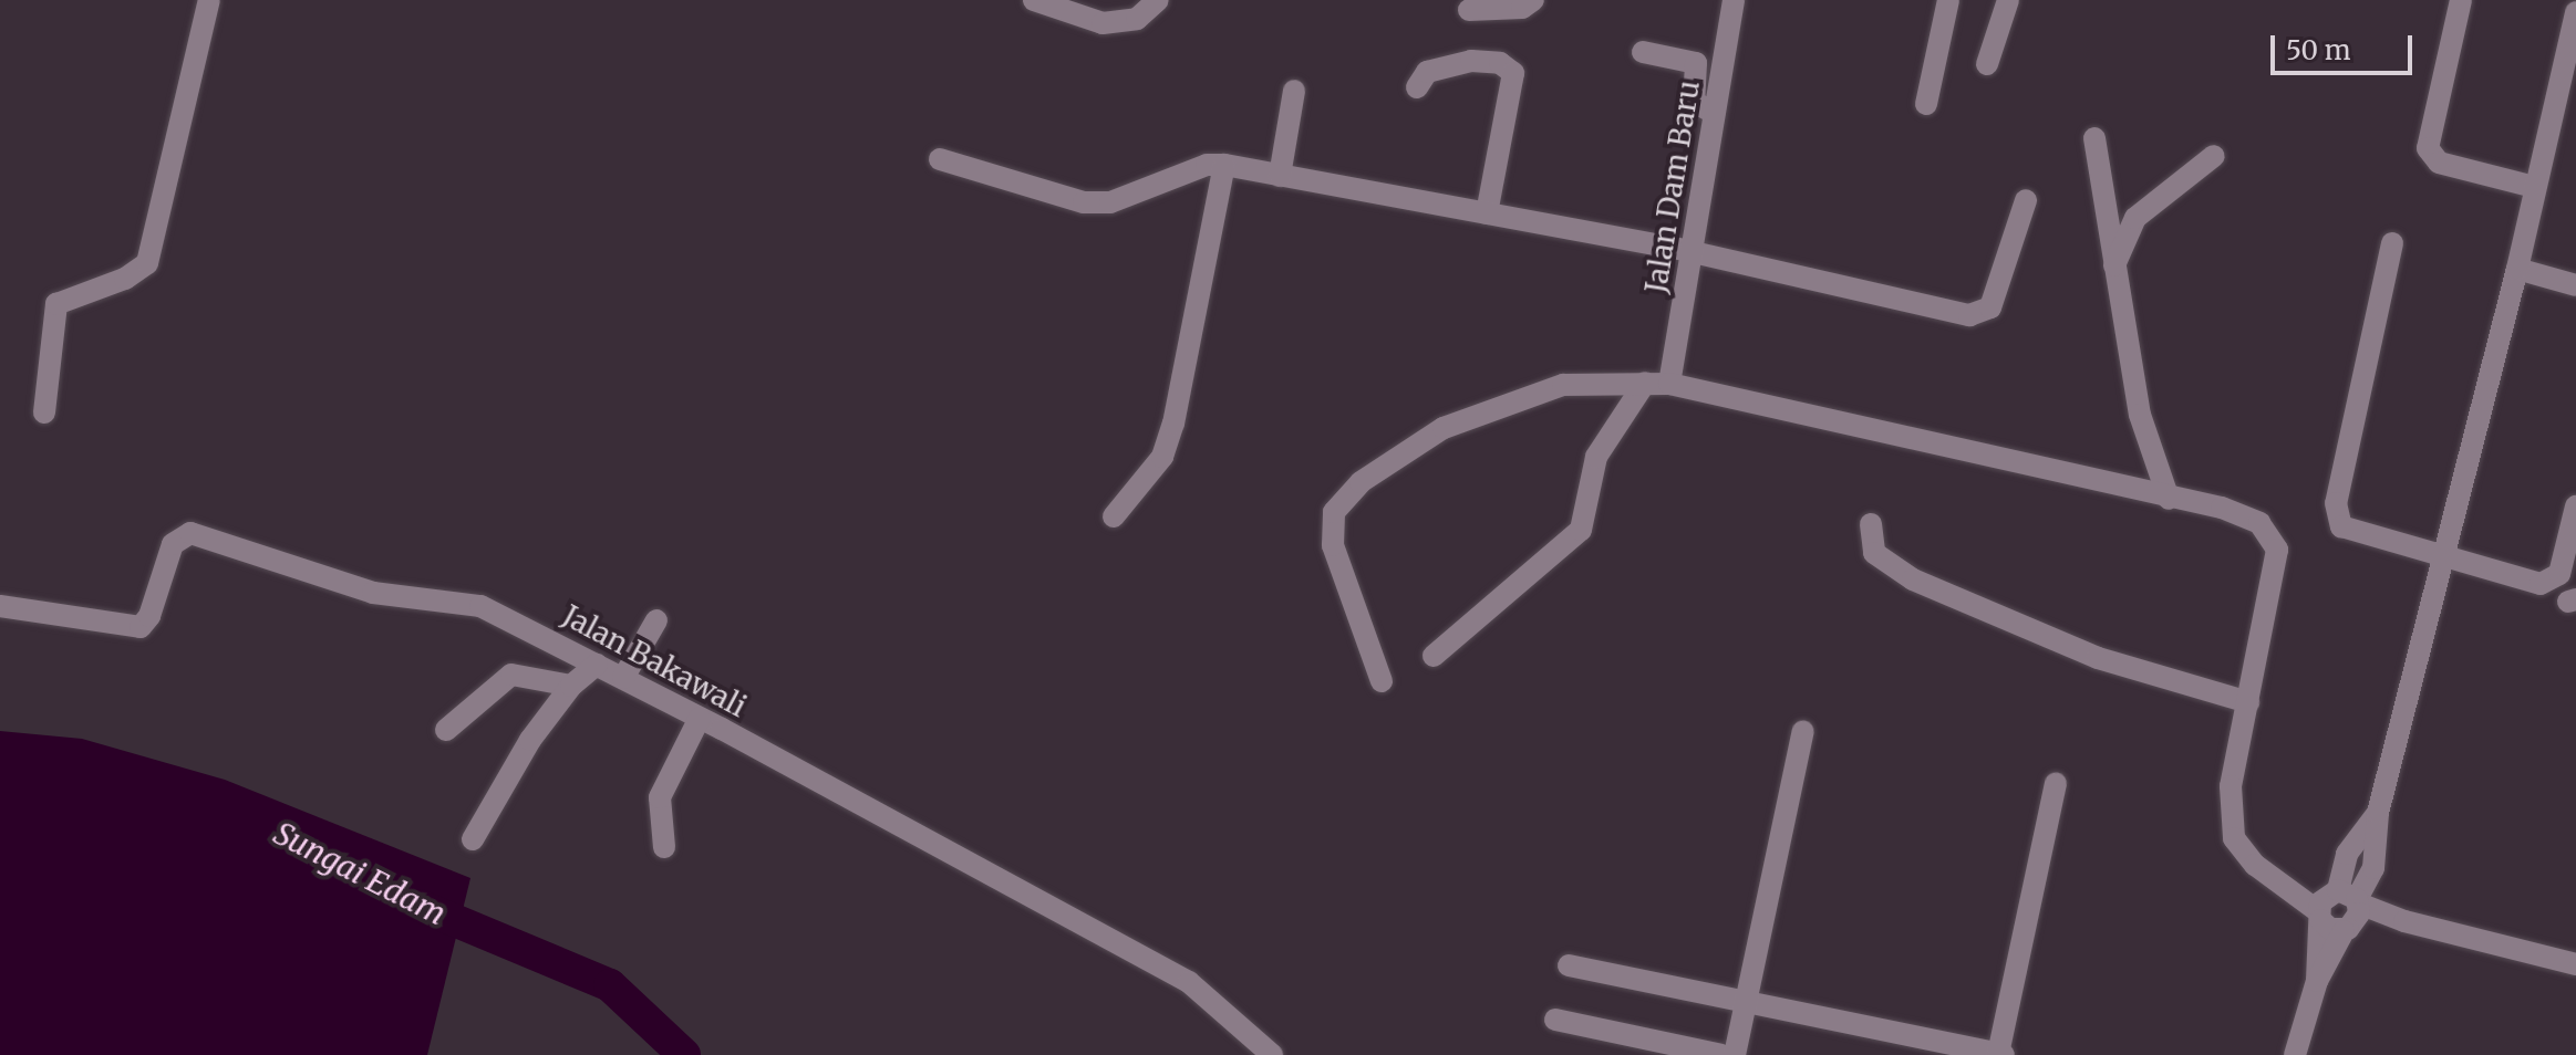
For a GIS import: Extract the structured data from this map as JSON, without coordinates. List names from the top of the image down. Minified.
{"streets":{"street":["Jalan Dam Baru","Jalan Bakawali"]},"water":["Sungai Edam"],"scale_bar":"50 m"}
